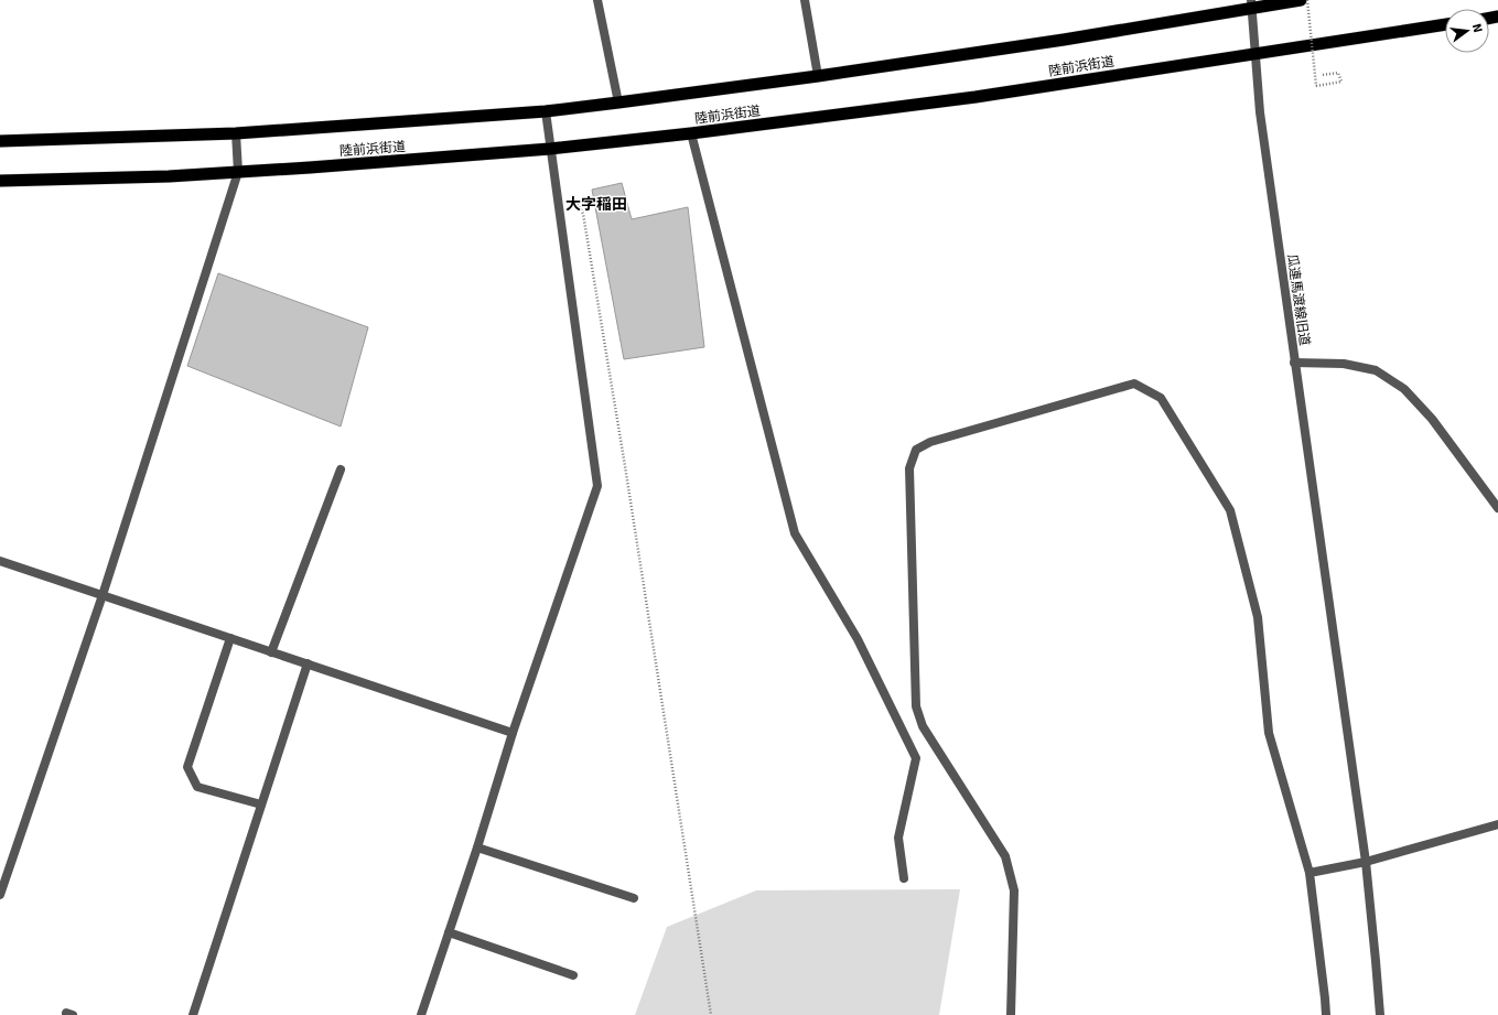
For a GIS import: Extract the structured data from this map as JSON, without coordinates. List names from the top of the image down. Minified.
{"streets":{"highway":["陸前浜街道"],"street":["瓜連馬渡線旧道"]},"crossings":[["陸前浜街道","瓜連馬渡線旧道"]],"districts":["大字稲田"],"north":"right"}
